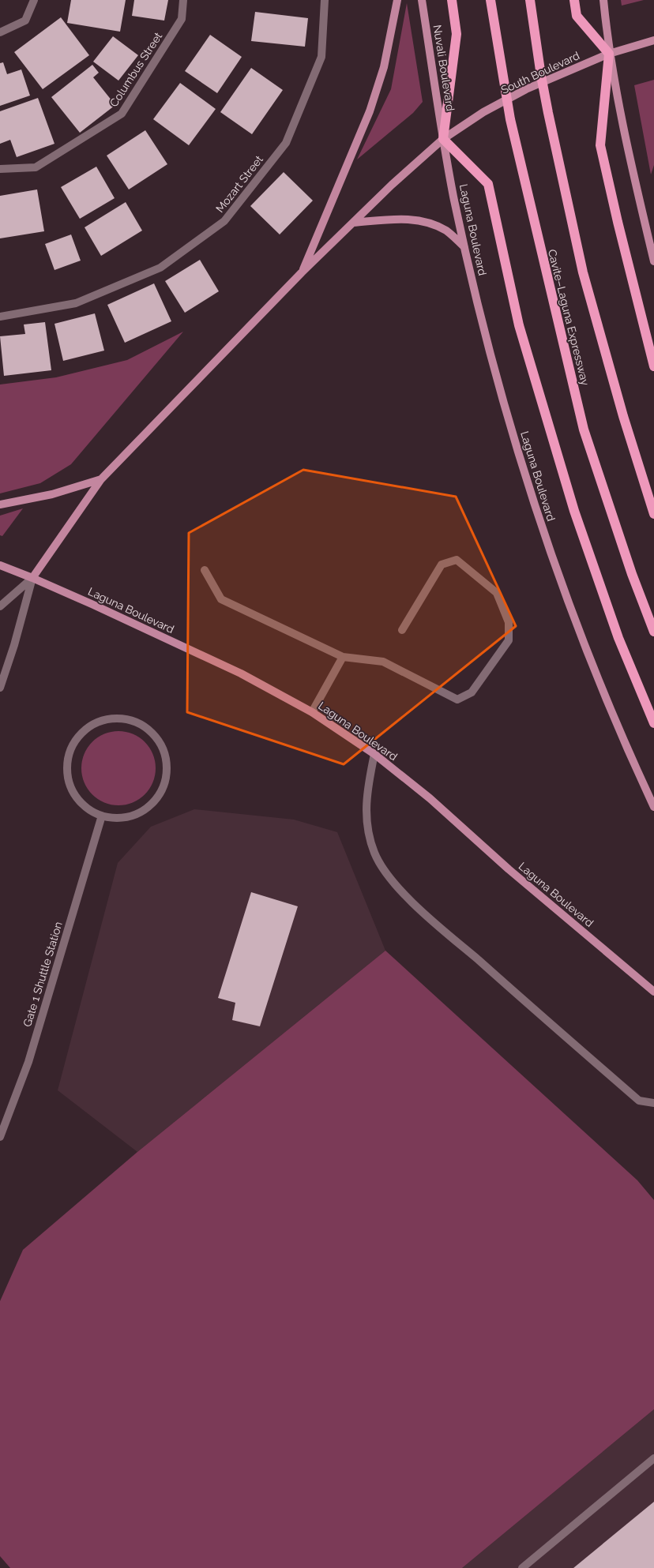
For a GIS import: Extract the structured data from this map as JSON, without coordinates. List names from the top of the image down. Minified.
{"streets":{"highway":["Cavite–Laguna Expressway"],"main road":["Nuvali Boulevard","South Boulevard","Laguna Boulevard"],"street":["Columbus Street","Mozart Street","Gate 1 Shuttle Station"]},"crossings":[["Nuvali Boulevard","South Boulevard"],["Nuvali Boulevard","Laguna Boulevard"],["South Boulevard","Laguna Boulevard"]]}
